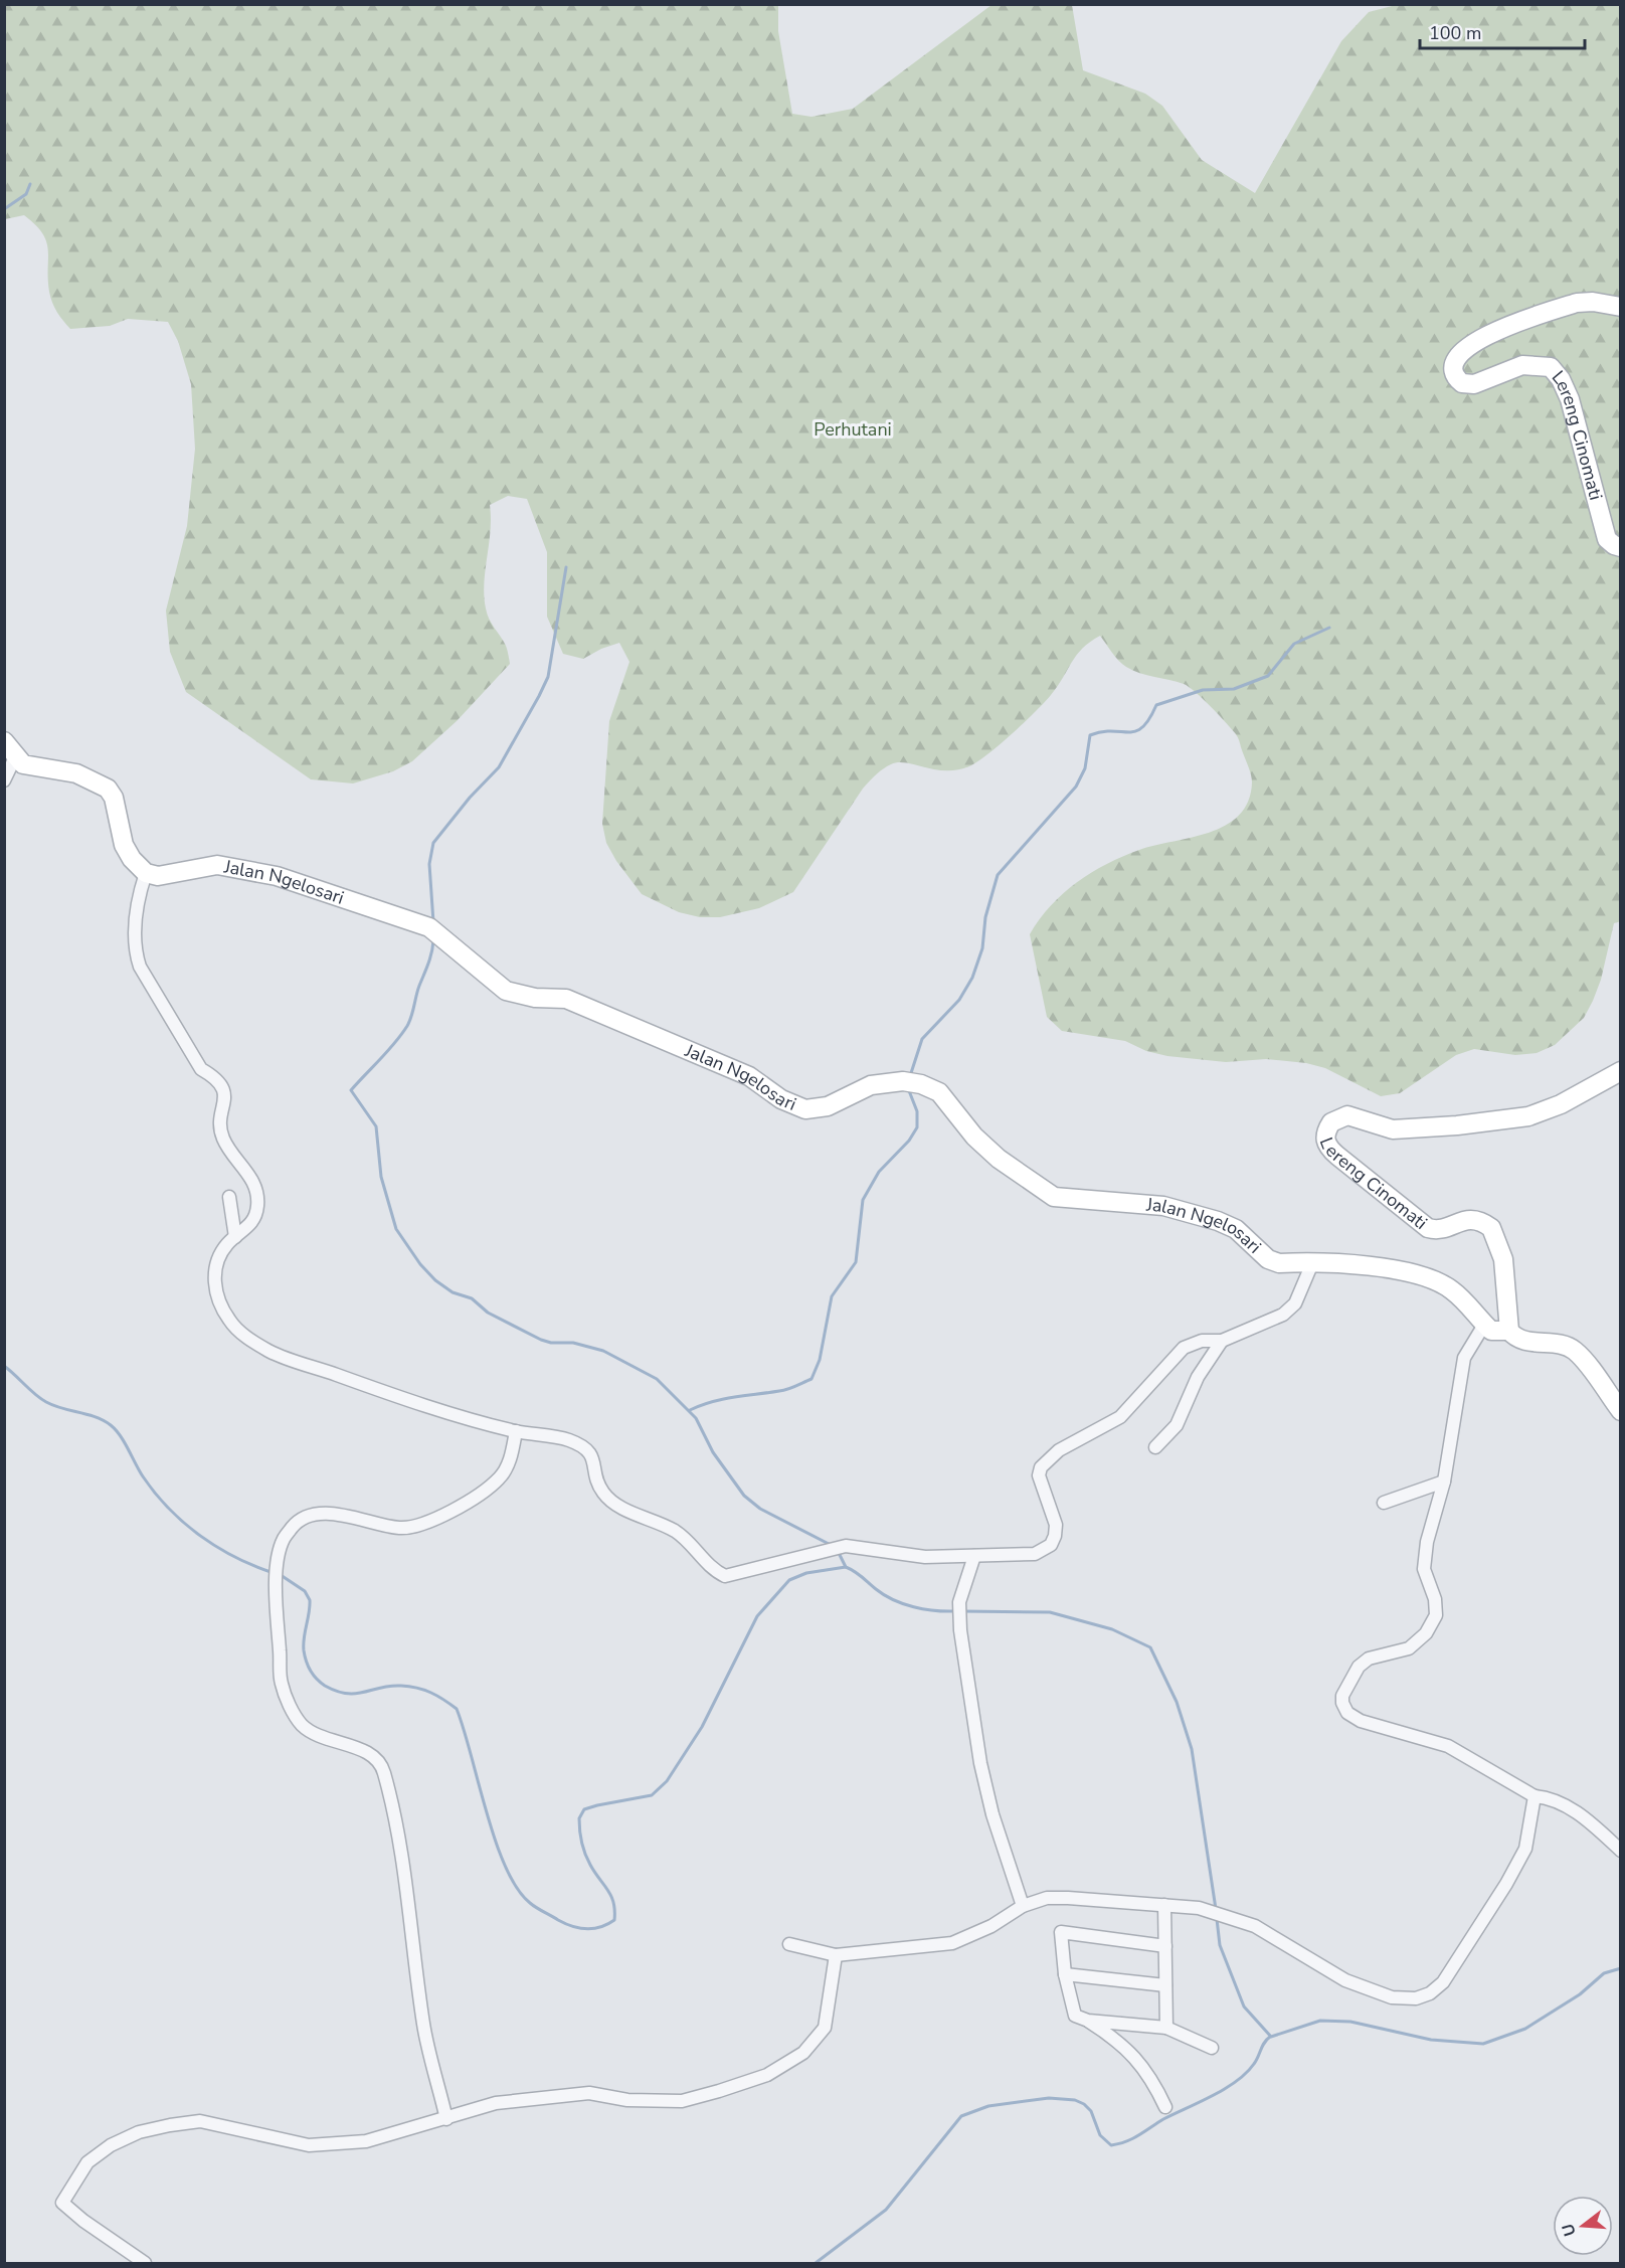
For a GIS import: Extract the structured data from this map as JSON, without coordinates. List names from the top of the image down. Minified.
{"streets":{"street":["Lereng Cinomati","Jalan Ngelosari"]},"parks":["Perhutani"],"scale_bar":"100 m","north":"left"}
